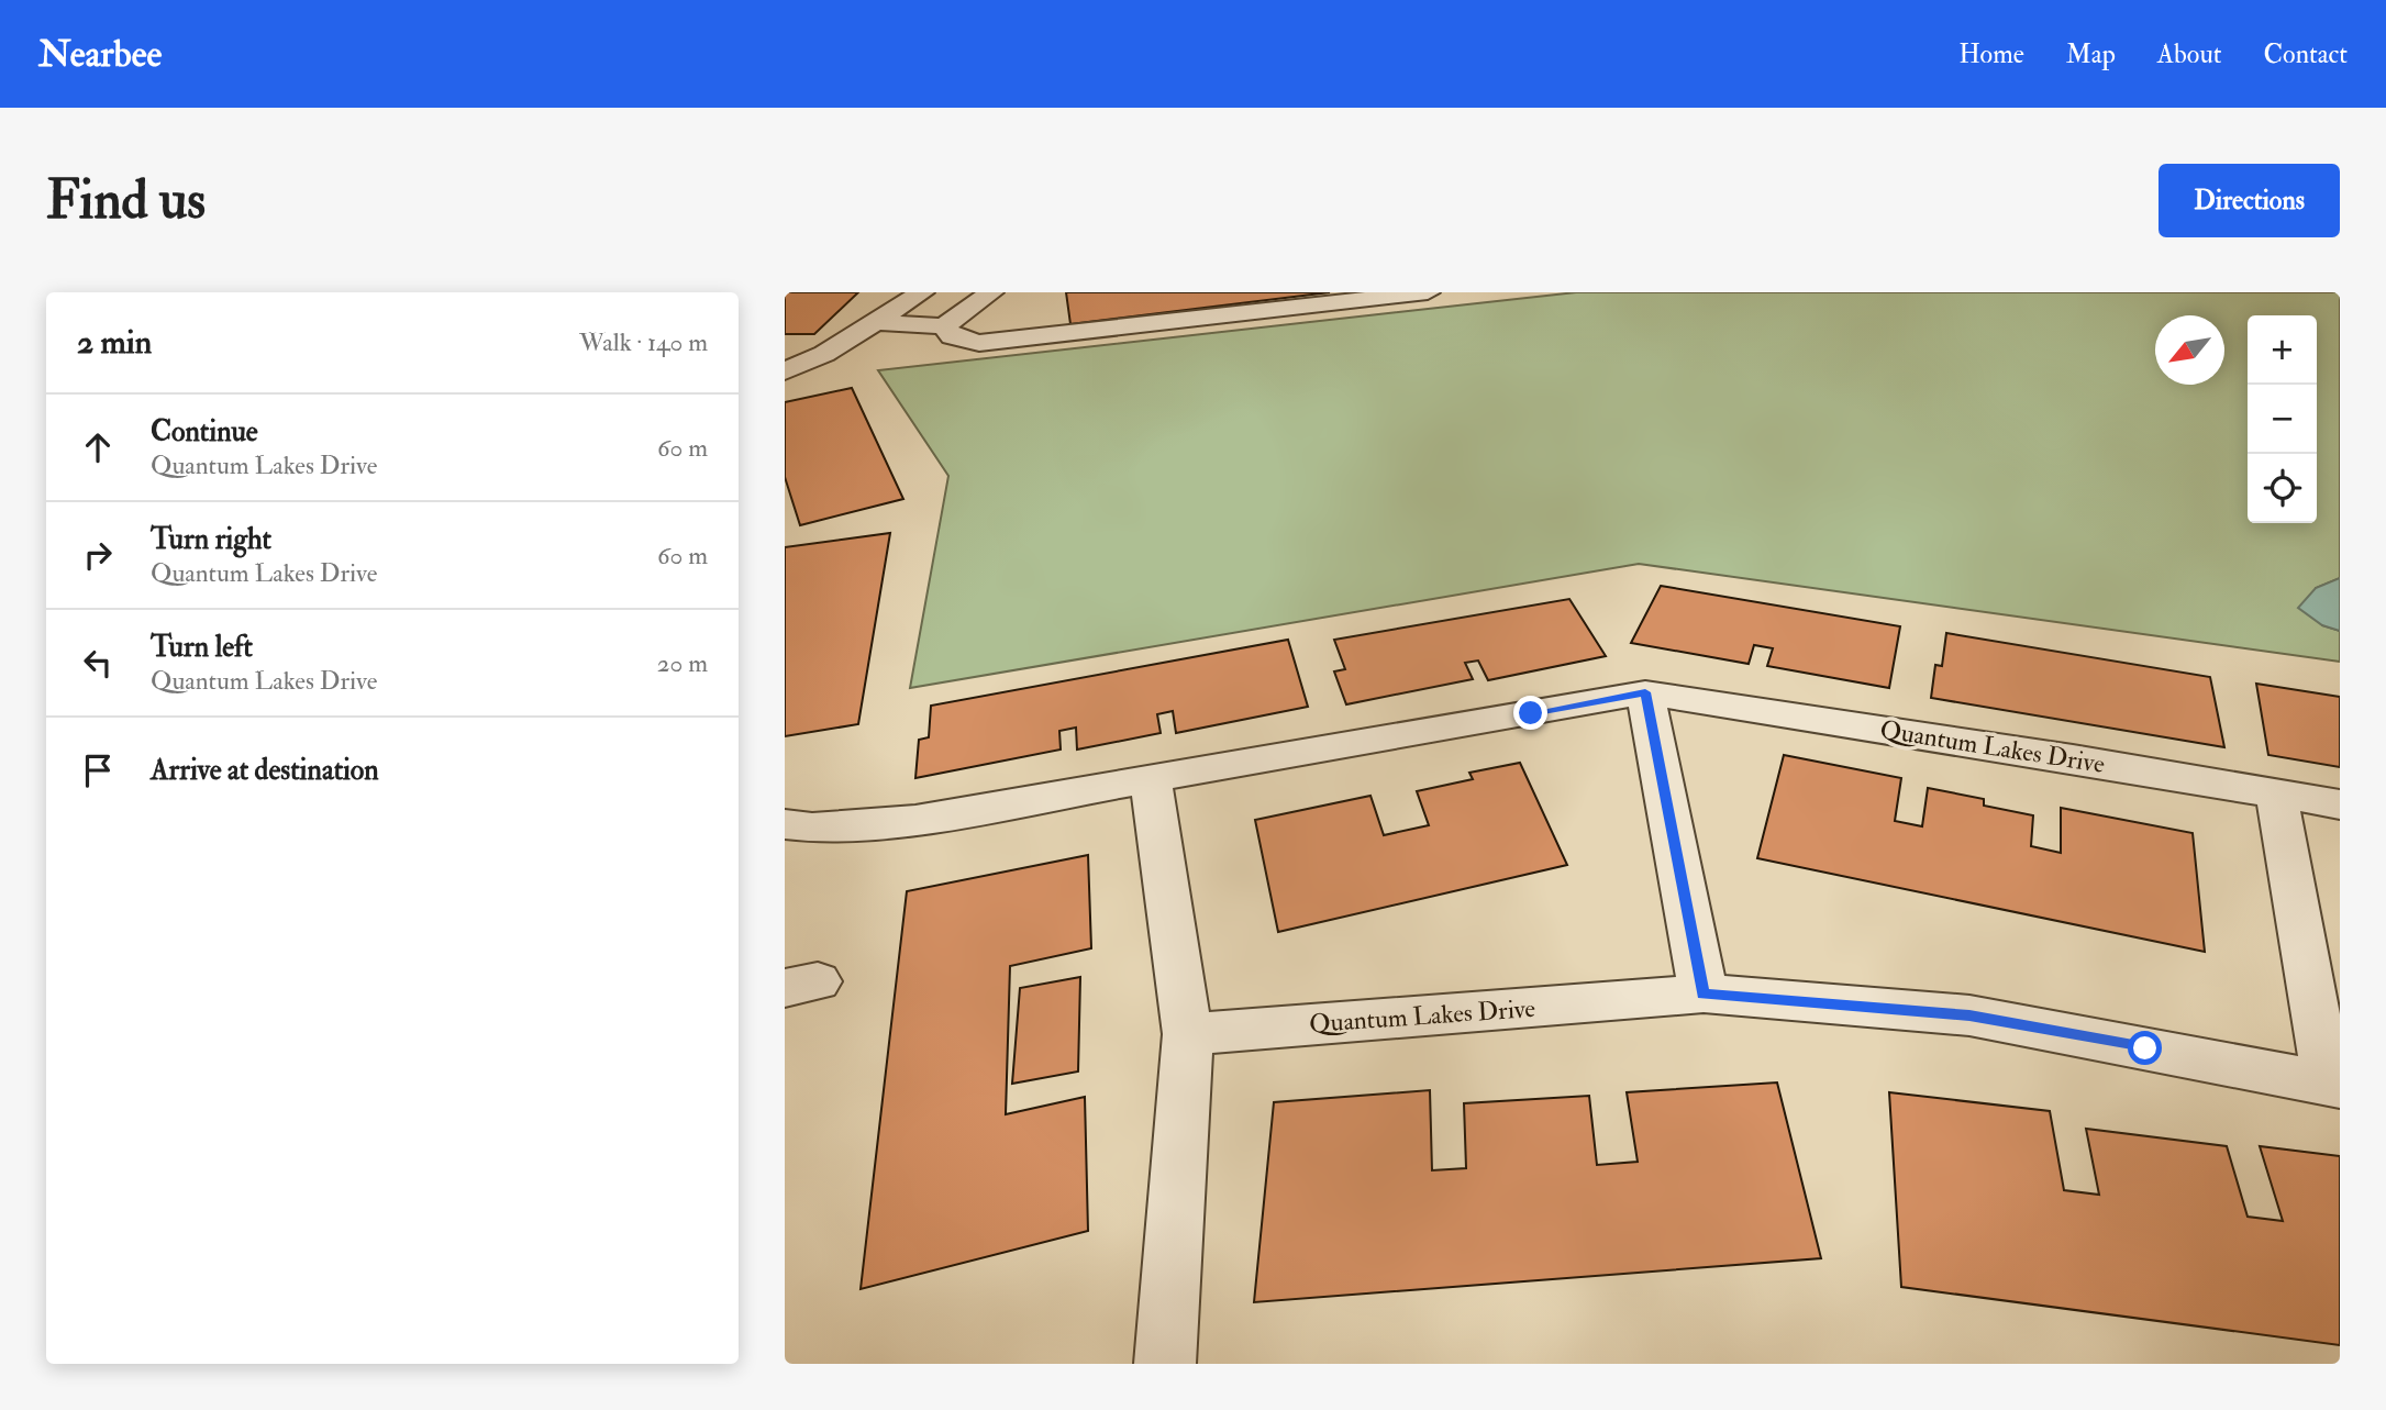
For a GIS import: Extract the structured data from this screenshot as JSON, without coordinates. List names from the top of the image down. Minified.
{"streets":{"street":["Quantum Lakes Drive"]},"north":"bottom left","page":{"header":"Nearbee","nav":["Home","Map","About","Contact"],"buttons":"Directions","title":"Find us","heading":["2 min","Walk · 140 m"],"map_buttons":["+","−"],"list":[["Continue","Quantum Lakes Drive","60 m"],["Turn right","Quantum Lakes Drive","60 m"],["Turn left","Quantum Lakes Drive","20 m"],"Arrive at destination"]}}
